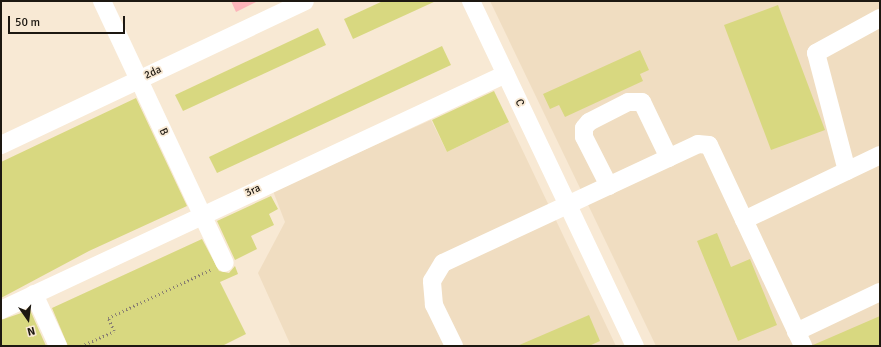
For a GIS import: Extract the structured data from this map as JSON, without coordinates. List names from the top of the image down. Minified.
{"streets":{"street":["2da","C","B","3ra"]},"crossings":[["2da","B"],["C","3ra"],["B","3ra"]],"scale_bar":"50 m","north":"bottom"}
